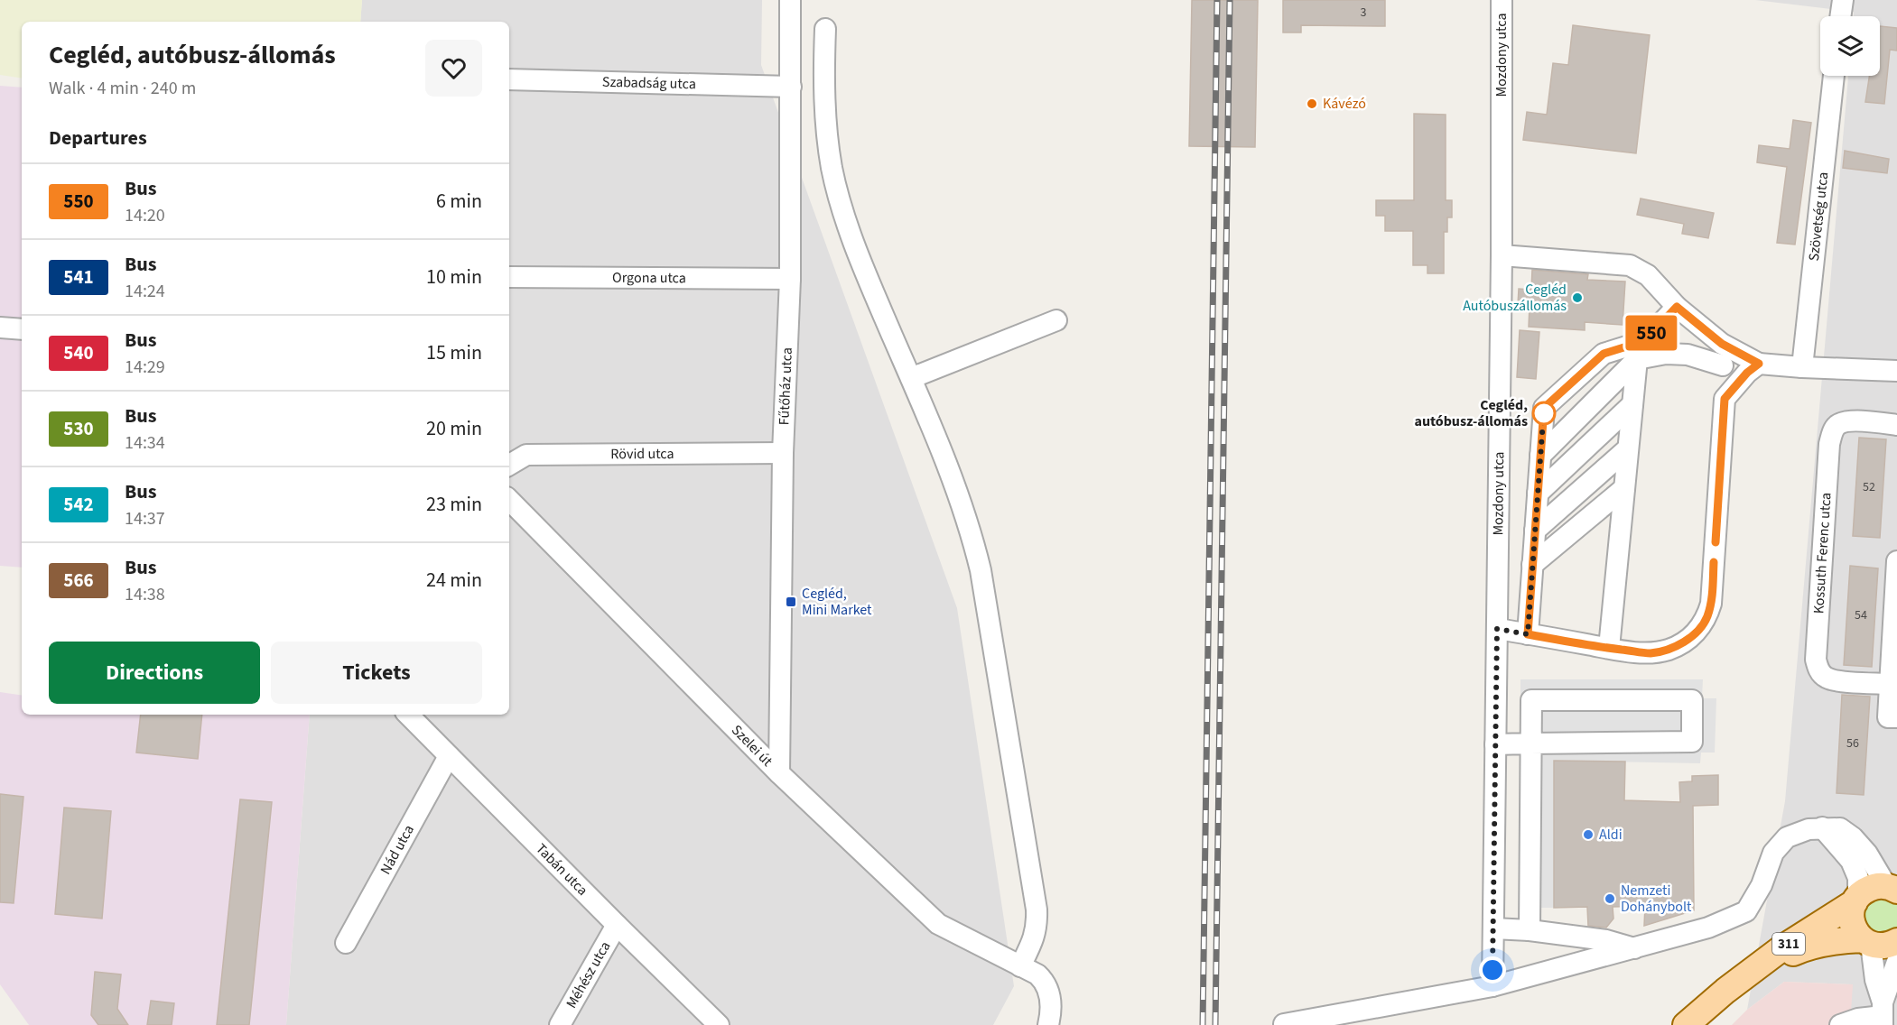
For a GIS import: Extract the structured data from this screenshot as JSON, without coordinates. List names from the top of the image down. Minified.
{"streets":{"main road":["311"],"street":["Mozdony utca","Szabadság utca","Szövetség utca","Orgona utca","Fűtőház utca","Rövid utca","Kossuth Ferenc utca","Szelei út","Nád utca","Tabán utca","Méhész utca"]},"crossings":[["Szabadság utca","Fűtőház utca"],["Orgona utca","Fűtőház utca"],["Fűtőház utca","Rövid utca"],["Fűtőház utca","Szelei út"],["Nád utca","Tabán utca"],["Tabán utca","Méhész utca"]],"places":{"other":["Kávézó","Cegléd Autóbuszállomás","Cegléd, autóbusz-állomás","Aldi","Nemzeti Dohánybolt"],"transit":["Cegléd, Mini Market"]},"lines":["bus line 550"],"house_numbers":["3","52","54","56"],"page":{"on_map":"550","heading":[["Cegléd, autóbusz-állomás","Walk · 4 min · 240 m"],"Departures"],"list":[{"mark":"550","name":"Bus","note":"14:20","value":"6 min"},{"mark":"541","name":"Bus","note":"14:24","value":"10 min"},{"mark":"540","name":"Bus","note":"14:29","value":"15 min"},{"mark":"530","name":"Bus","note":"14:34","value":"20 min"},{"mark":"542","name":"Bus","note":"14:37","value":"23 min"},{"mark":"566","name":"Bus","note":"14:38","value":"24 min"}],"buttons":["Directions","Tickets"]}}
